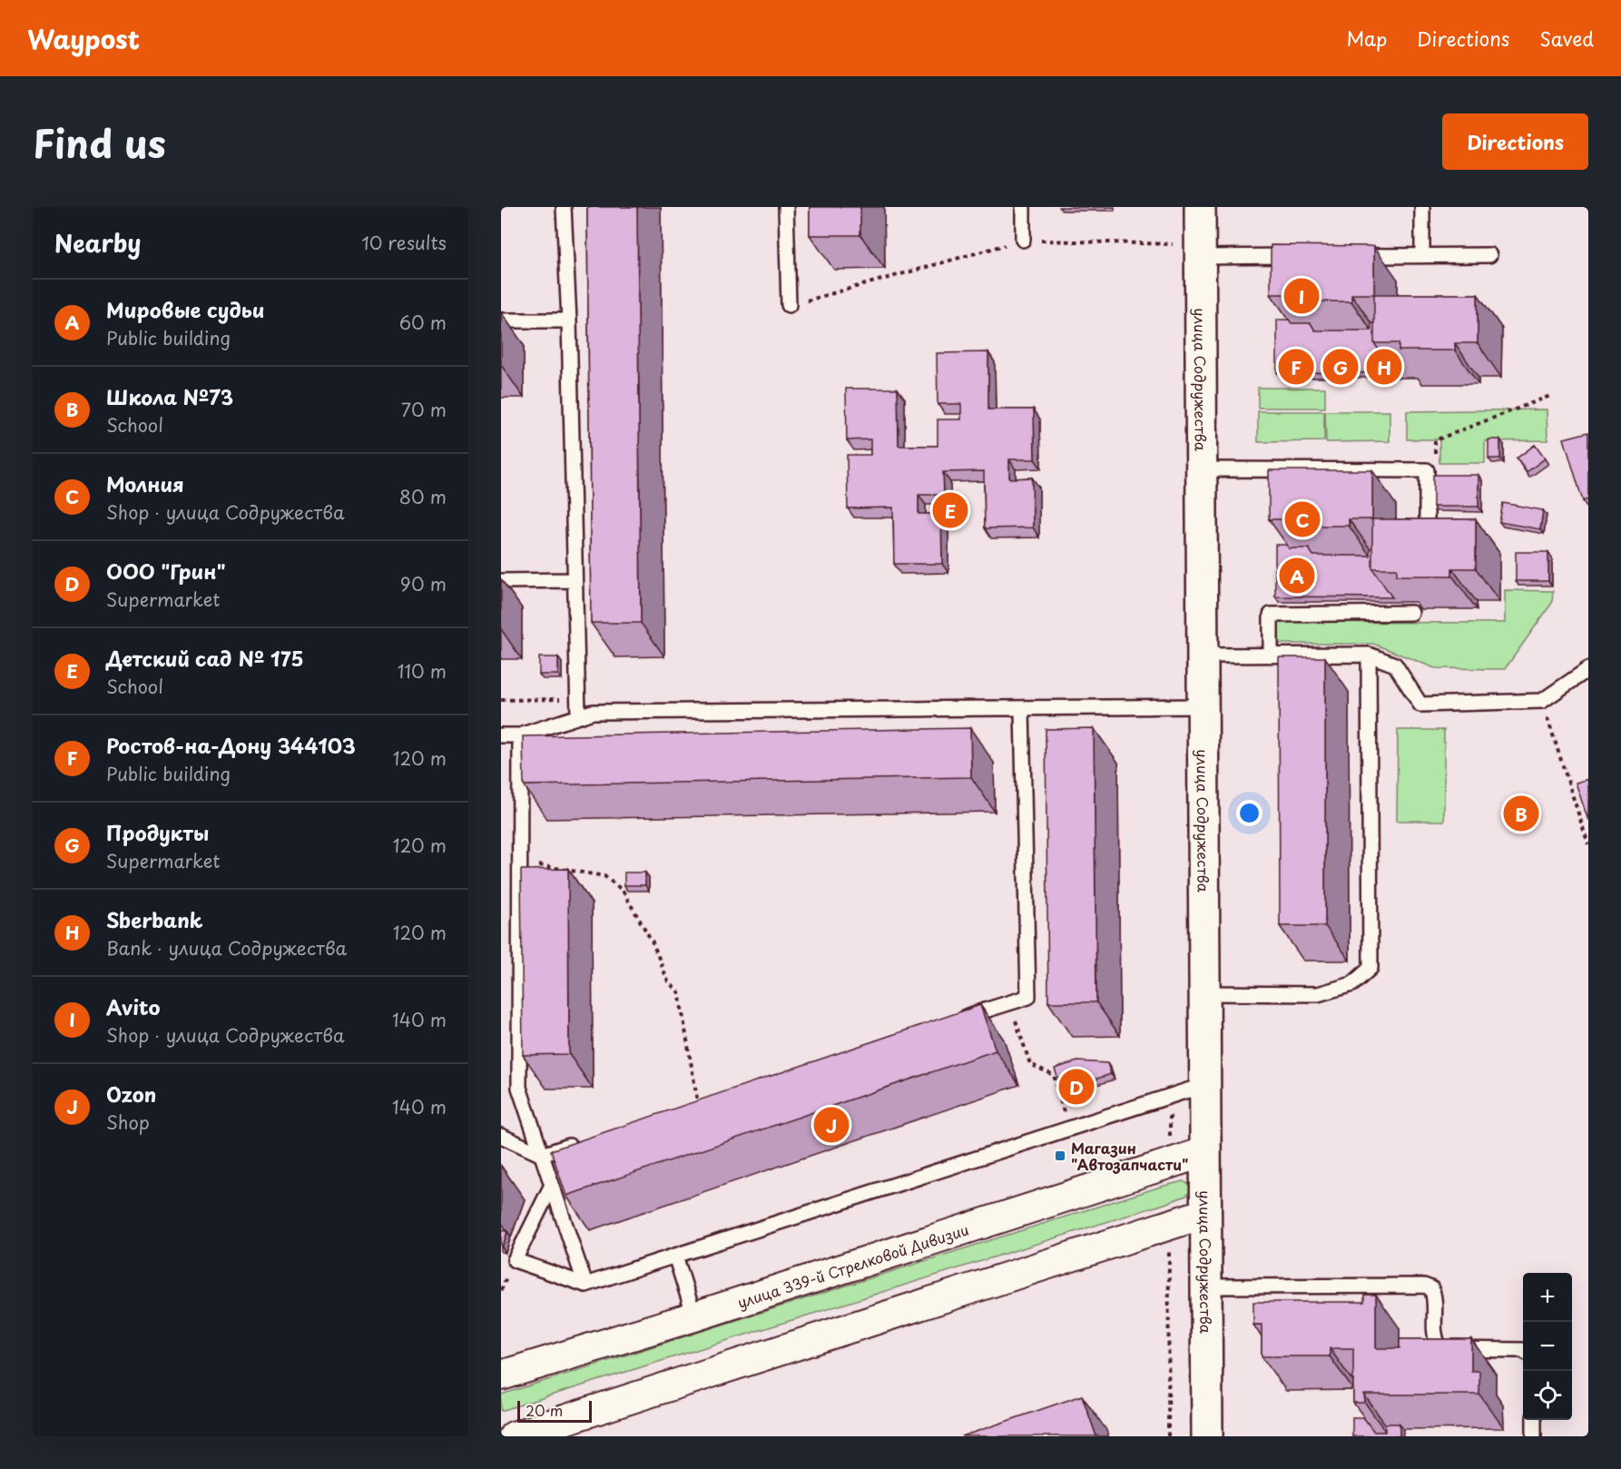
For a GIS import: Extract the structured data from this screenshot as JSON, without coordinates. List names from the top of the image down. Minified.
{"streets":{"street":["улица Содружества","улица 339-й Стрелковой Дивизии"]},"crossings":[["улица Содружества","улица 339-й Стрелковой Дивизии"]],"places":{"transit":["Магазин \"Автозапчасти\""]},"scale_bar":"20 m","page":{"header":"Waypost","nav":["Map","Directions","Saved"],"title":"Find us","buttons":"Directions","heading":["Nearby","10 results"],"pins":["I","F","G","H","E","C","A","B","D","J"],"list":[{"mark":"A","name":"Мировые судьи","note":"Public building","value":"60 m"},{"mark":"B","name":"Школа №73","note":"School","value":"70 m"},{"mark":"C","name":"Молния","note":"Shop · улица Содружества","value":"80 m"},{"mark":"D","name":"ООО \"Грин\"","note":"Supermarket","value":"90 m"},{"mark":"E","name":"Детский сад № 175","note":"School","value":"110 m"},{"mark":"F","name":"Ростов-на-Дону 344103","note":"Public building","value":"120 m"},{"mark":"G","name":"Продукты","note":"Supermarket","value":"120 m"},{"mark":"H","name":"Sberbank","note":"Bank · улица Содружества","value":"120 m"},{"mark":"I","name":"Avito","note":"Shop · улица Содружества","value":"140 m"},{"mark":"J","name":"Ozon","note":"Shop","value":"140 m"}],"map_buttons":["+","−"],"scale":"20 m"}}
